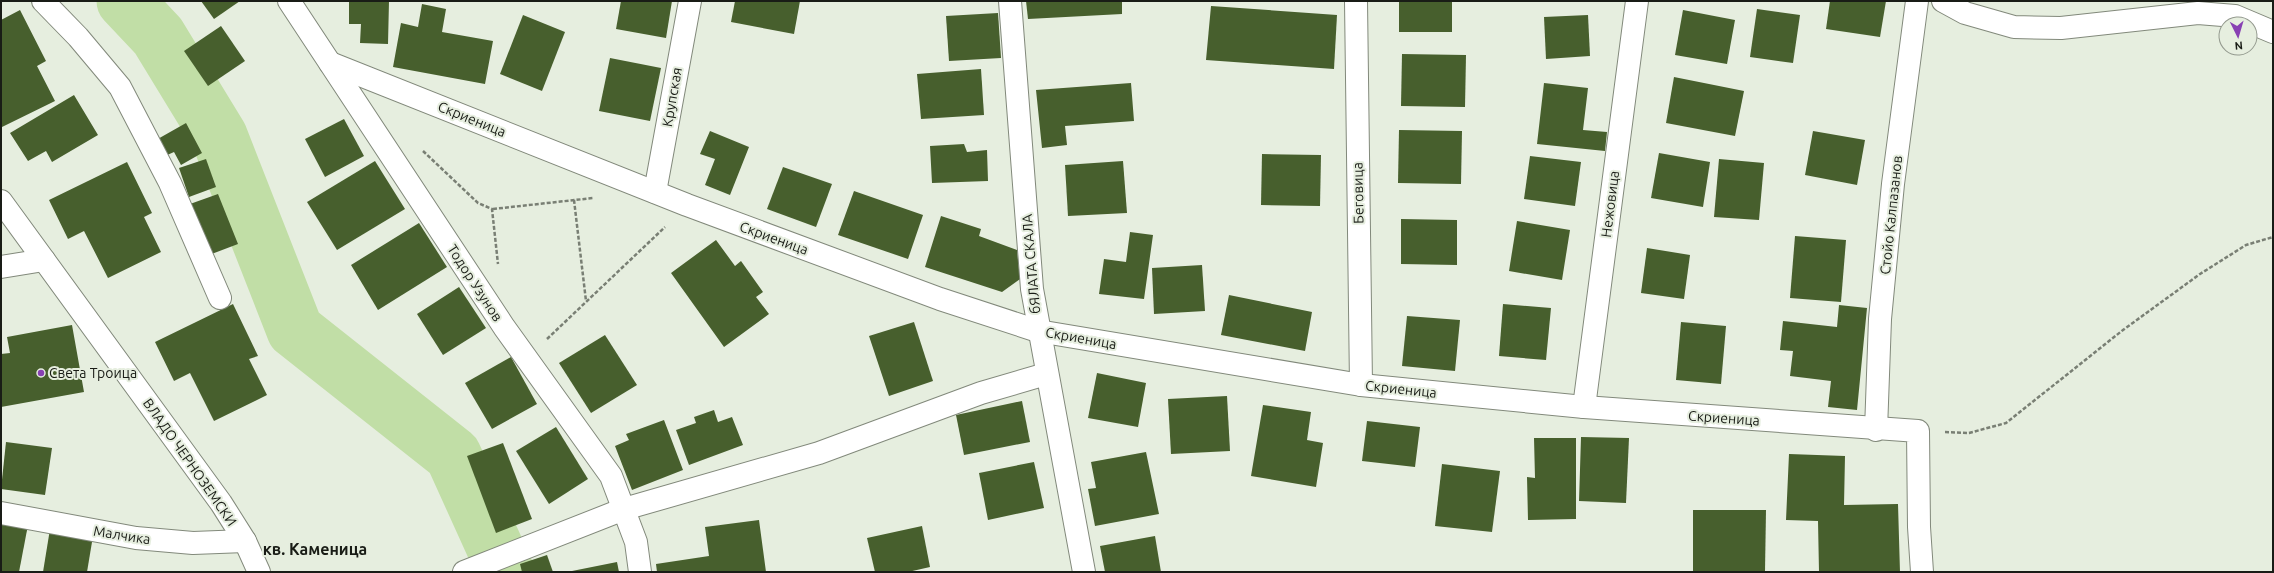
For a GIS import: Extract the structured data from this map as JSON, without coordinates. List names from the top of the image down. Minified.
{"streets":{"street":["Крупская","Скриеница","Беговица","Нежовица","Стойо Калпазанов","бЯЛАТА СКАЛА","Тодор Узунов","ВЛАДО ЧЕРНОЗЕМСКИ","Малчика"]},"crossings":[["Крупская","Скриеница"],["Скриеница","Беговица"],["Скриеница","Нежовица"],["Скриеница","Стойо Калпазанов"],["Скриеница","бЯЛАТА СКАЛА"],["Скриеница","Тодор Узунов"],["ВЛАДО ЧЕРНОЗЕМСКИ","Малчика"]],"districts":["кв. Каменица"],"places":["Света Троица"],"north":"bottom"}
